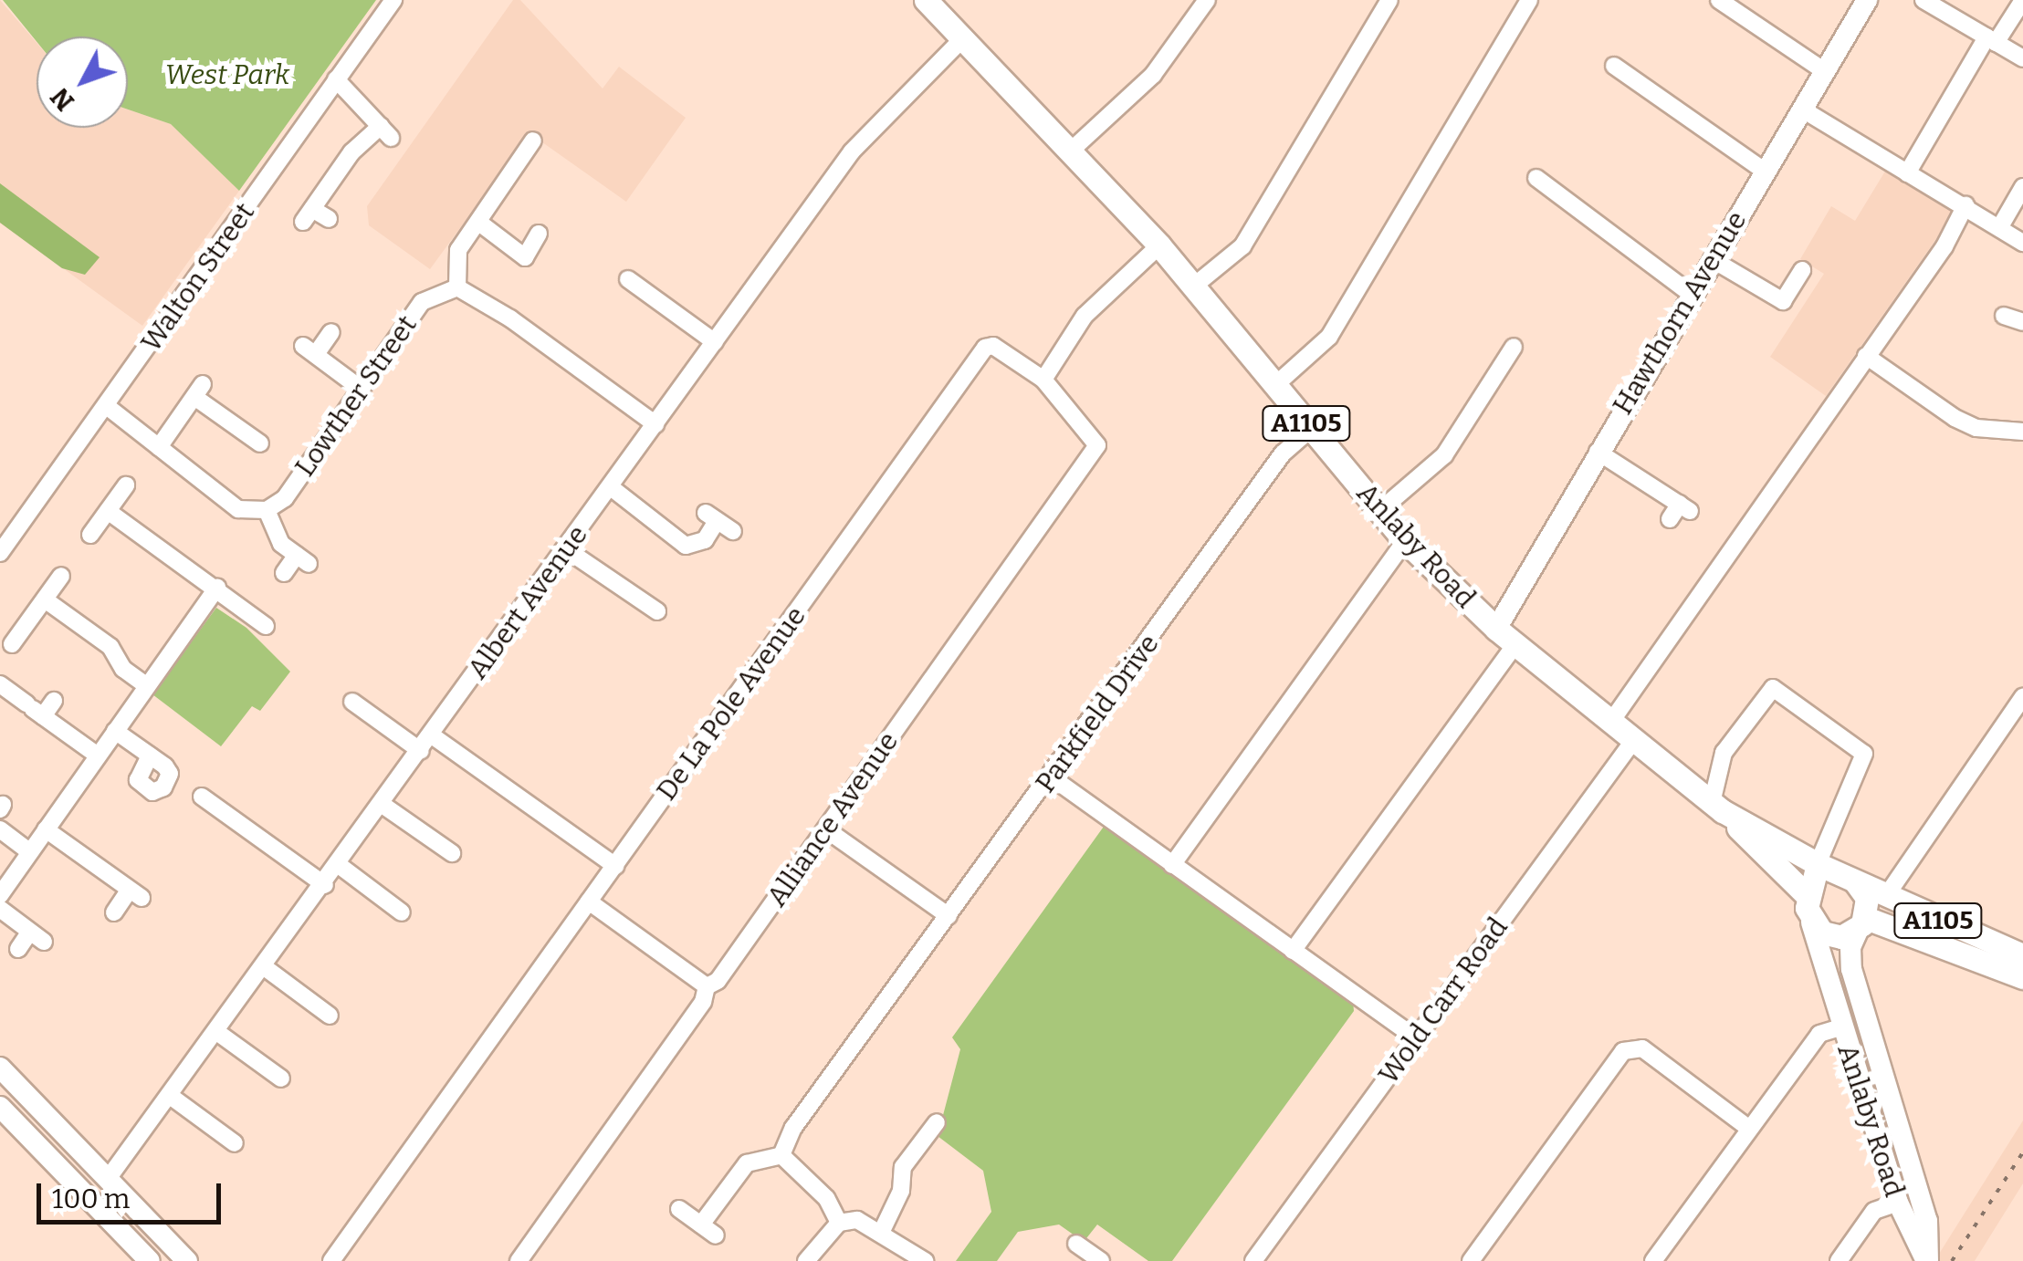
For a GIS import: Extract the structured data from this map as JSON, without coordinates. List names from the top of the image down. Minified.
{"streets":{"main road":["A1105","Anlaby Road"],"street":["Walton Street","Hawthorn Avenue","Lowther Street","Albert Avenue","De La Pole Avenue","Parkfield Drive","Alliance Avenue","Wold Carr Road"]},"crossings":[["Hawthorn Avenue","Anlaby Road"],["A1105","Anlaby Road"],["Anlaby Road","Albert Avenue"],["Anlaby Road","Parkfield Drive"],["Anlaby Road","Wold Carr Road"],["De La Pole Avenue","Alliance Avenue"]],"parks":["West Park"],"scale_bar":"100 m","north":"bottom left"}
